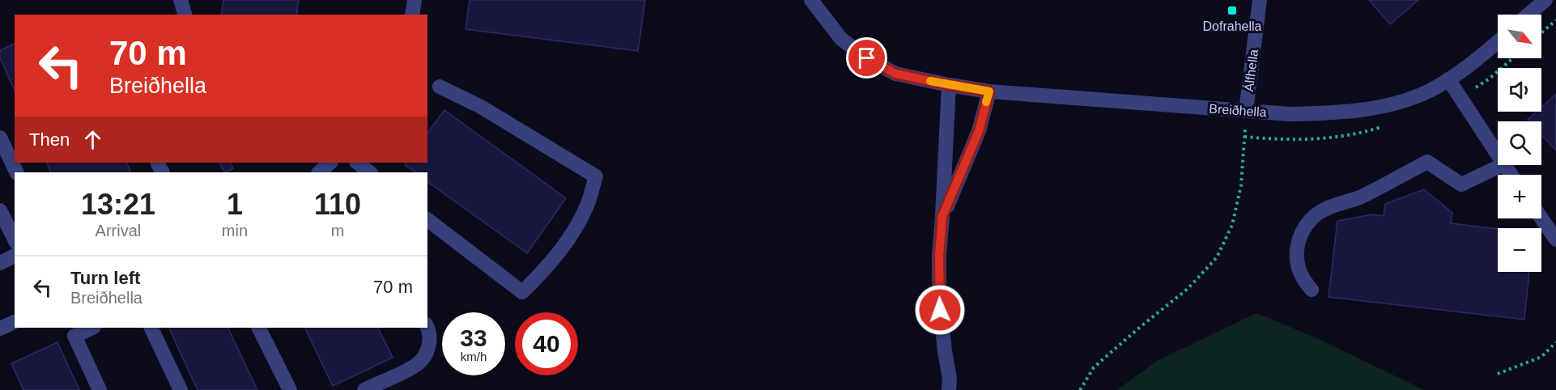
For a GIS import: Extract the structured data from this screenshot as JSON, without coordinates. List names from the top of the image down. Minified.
{"streets":{"street":["Álfhella","Breiðhella"]},"crossings":[["Álfhella","Breiðhella"]],"places":{"transit":["Dofrahella"]},"north":"bottom right","page":{"map_buttons":["+","−"],"turn":["70 m","Breiðhella"],"then":"Then","eta":["13:21","Arrival","1","min","110","m"],"list":[{"name":"Turn left","note":"Breiðhella","value":"70 m"}],"speed":"33 km/h","limit":"40"}}
